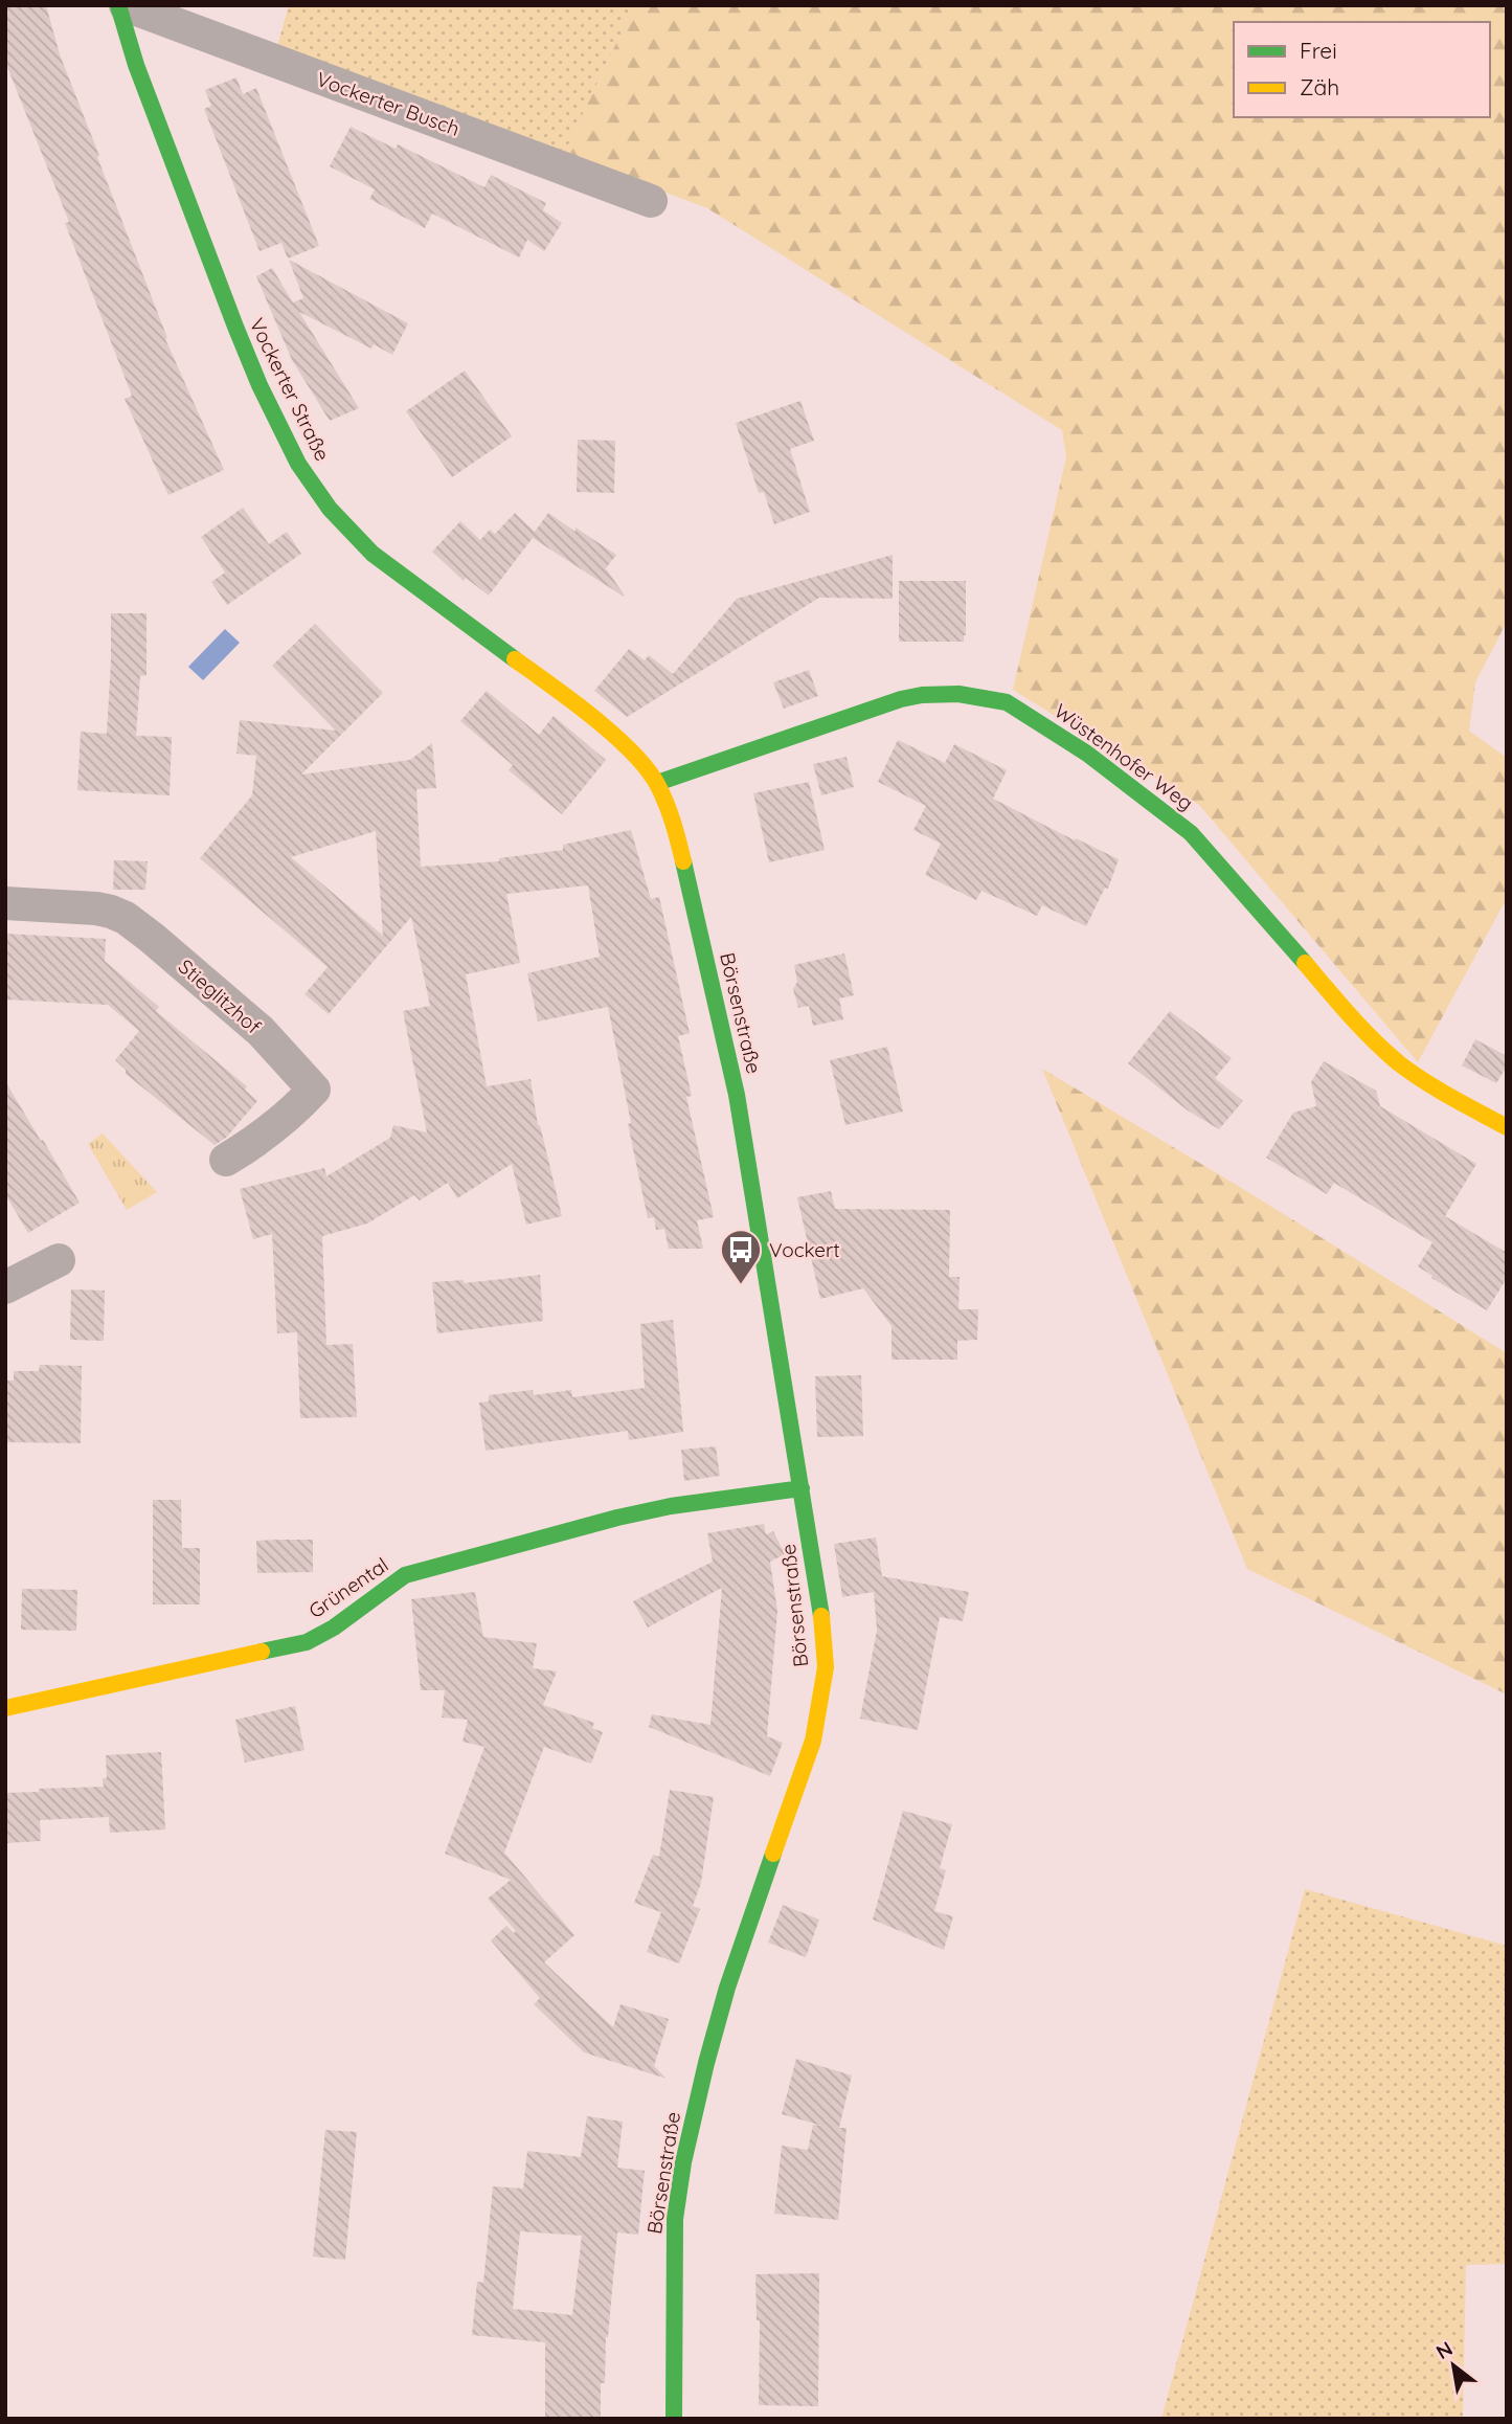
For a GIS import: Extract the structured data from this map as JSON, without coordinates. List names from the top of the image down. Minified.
{"streets":{"street":["Vockerter Busch","Vockerter Straße","Wüstenhofer Weg","Stieglitzhof","Börsenstraße","Grünental"]},"crossings":[["Vockerter Straße","Wüstenhofer Weg"],["Vockerter Straße","Börsenstraße"],["Wüstenhofer Weg","Börsenstraße"],["Börsenstraße","Grünental"]],"places":{"bus stop":["Vockert"]},"legend":["Frei","Zäh"],"north":"top left"}
